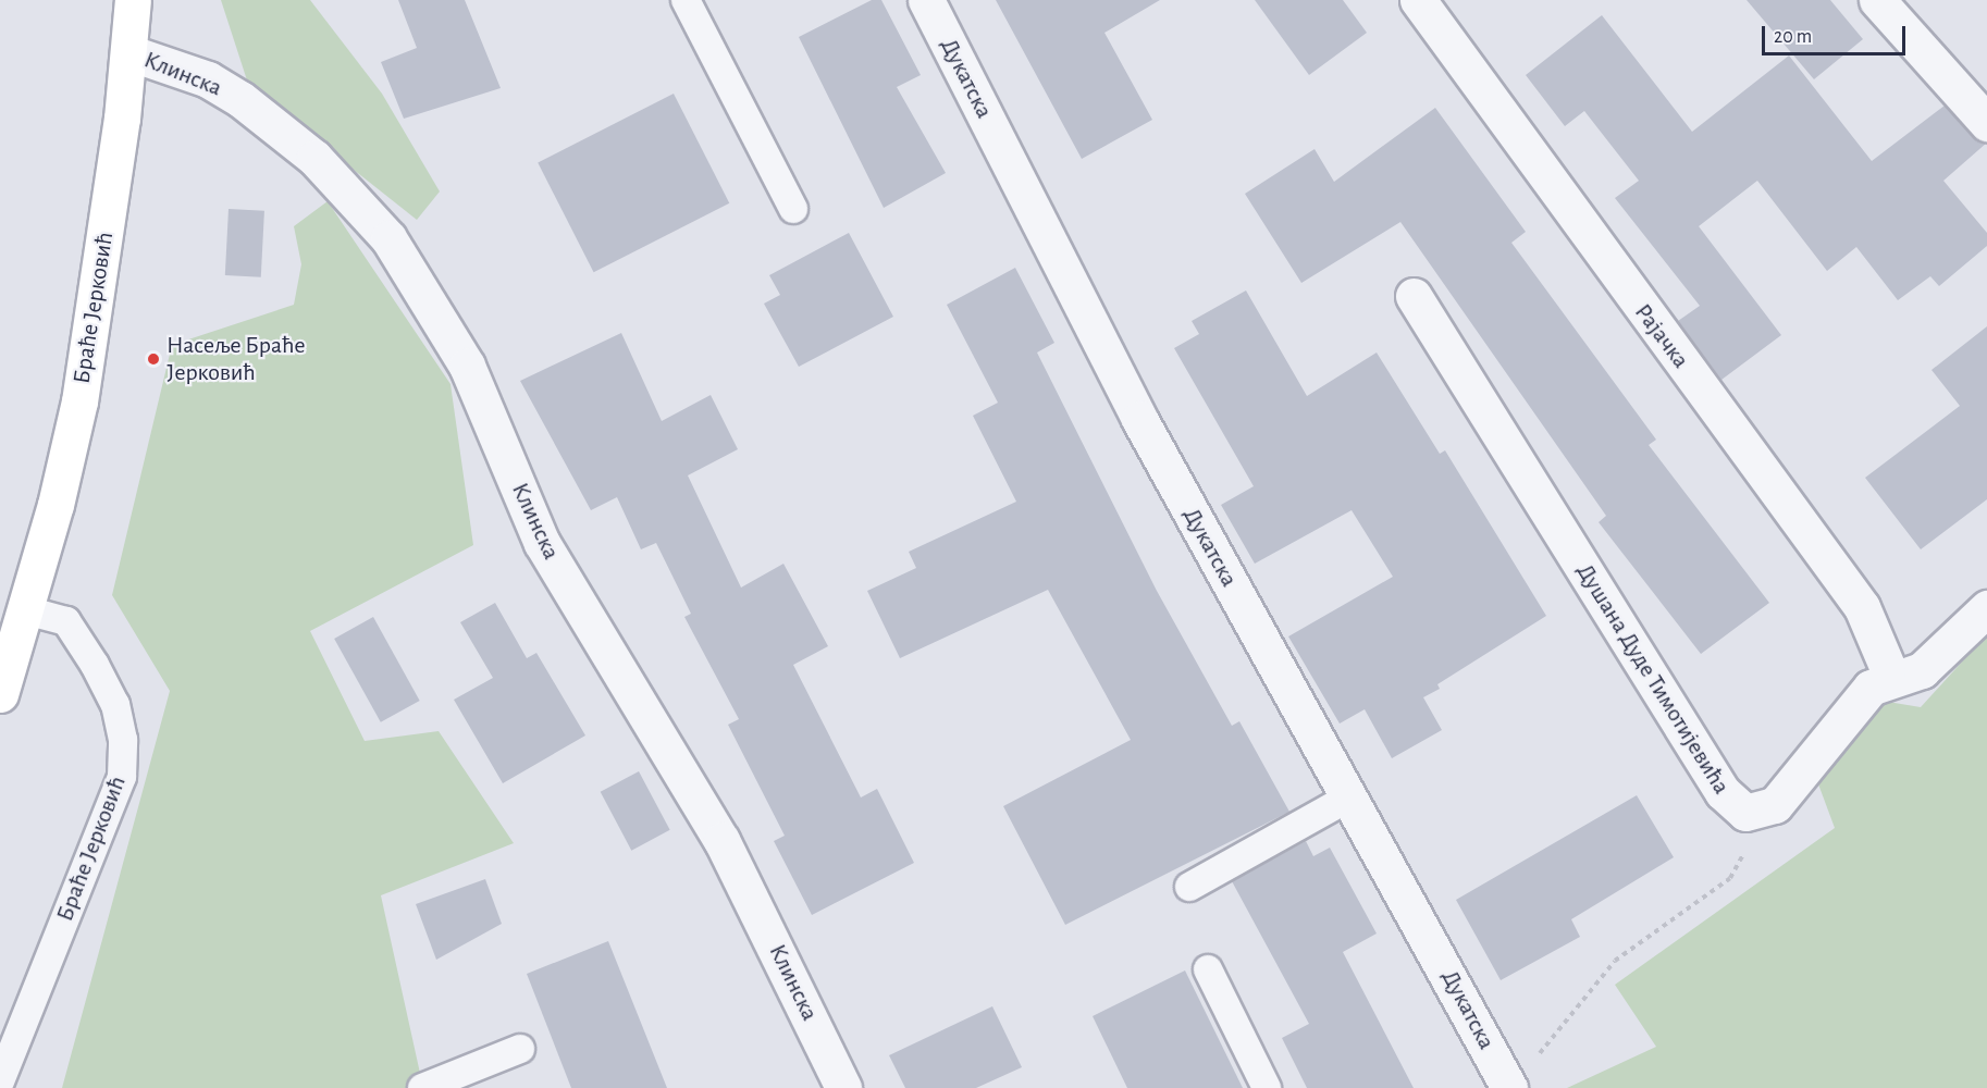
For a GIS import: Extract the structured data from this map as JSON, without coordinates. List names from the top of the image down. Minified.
{"streets":{"main road":["Браће Јерковић"],"street":["Клинска","Дукатска","Рајачка","Душана Дуде Тимотијевића"]},"crossings":[["Клинска","Браће Јерковић"],["Рајачка","Душана Дуде Тимотијевића"]],"places":["Насеље Браће Јерковић"],"scale_bar":"20 m"}
